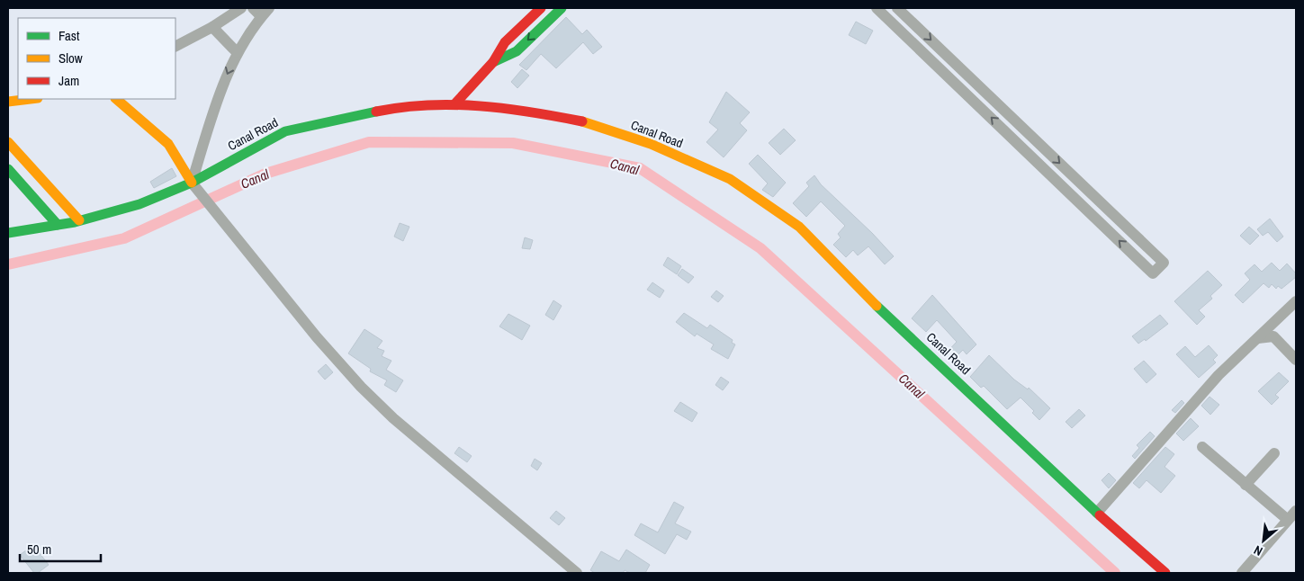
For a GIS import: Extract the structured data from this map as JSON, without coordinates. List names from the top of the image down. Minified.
{"streets":{"street":["Canal Road"]},"water":["Canal"],"legend":["Fast","Slow","Jam"],"scale_bar":"50 m","north":"bottom left"}
